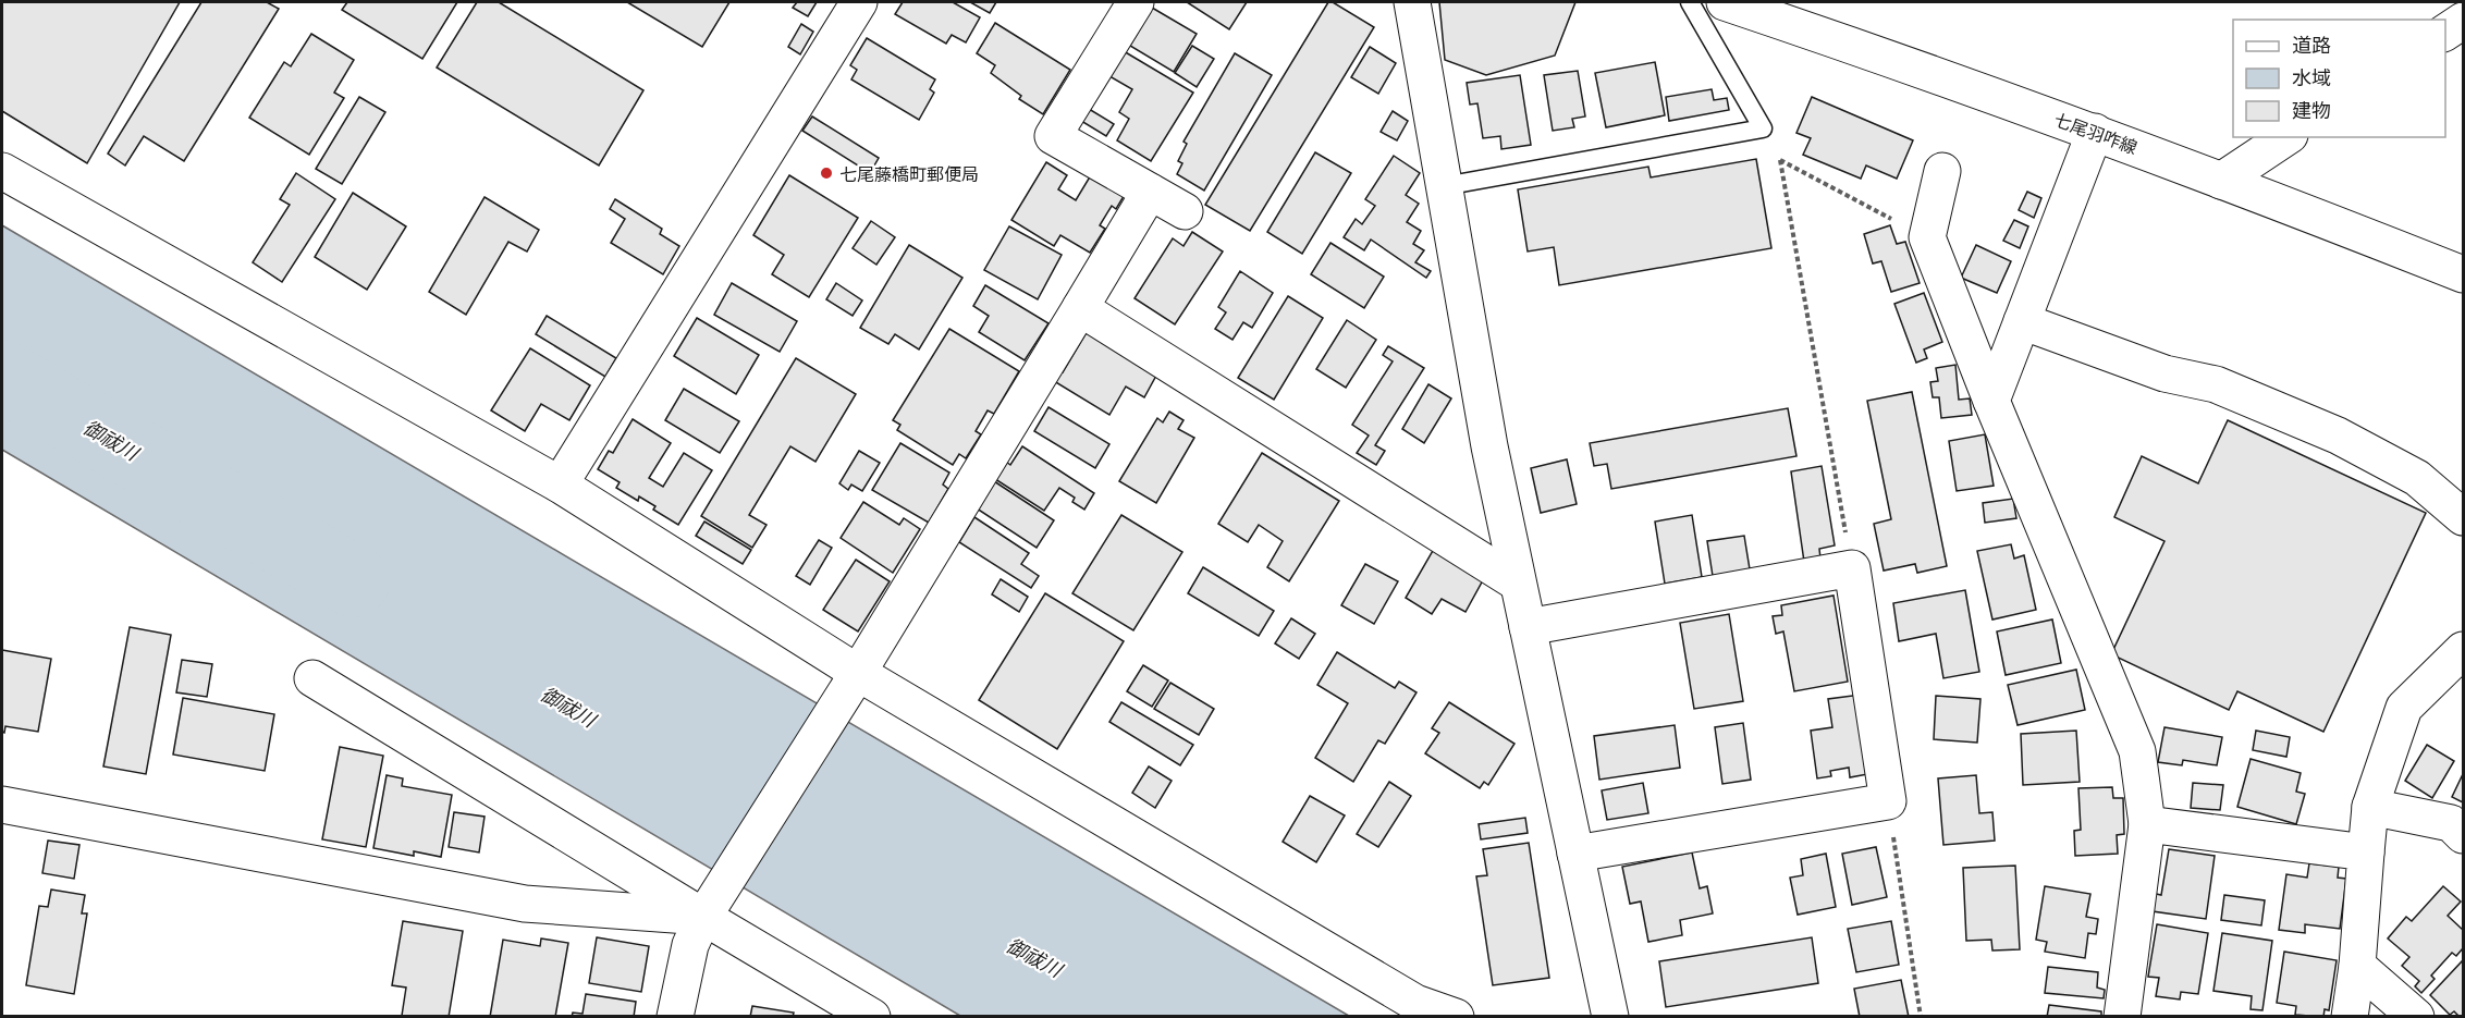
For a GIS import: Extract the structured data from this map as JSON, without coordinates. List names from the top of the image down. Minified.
{"streets":{"street":["七尾羽咋線"]},"water":["御祓川"],"places":["七尾藤橋町郵便局"],"legend":["道路","水域","建物"]}
